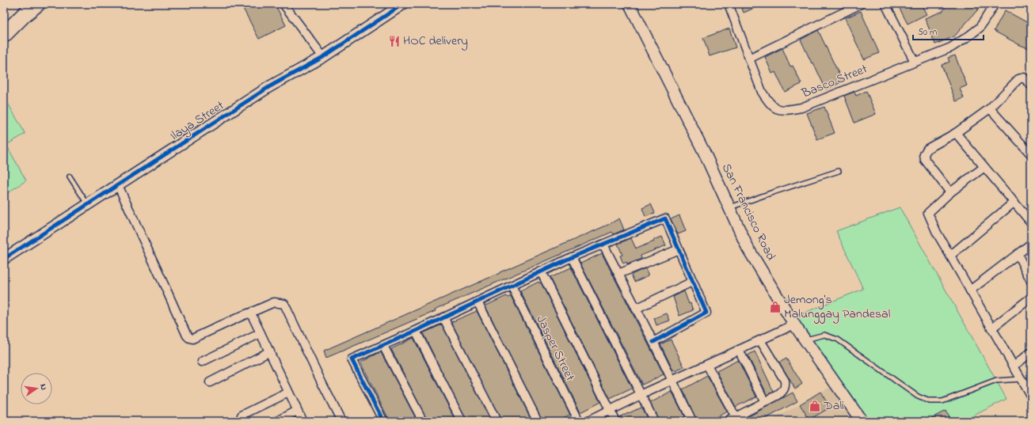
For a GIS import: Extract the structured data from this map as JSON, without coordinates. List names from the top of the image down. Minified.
{"streets":{"main road":["San Francisco Road"],"street":["Basco Street","Ilaya Street","Jasper Street"]},"places":{"restaurant":["HOC delivery"],"shop":["Jemong's Malunggay Pandesal","Dali"]},"scale_bar":"50 m","north":"right"}
